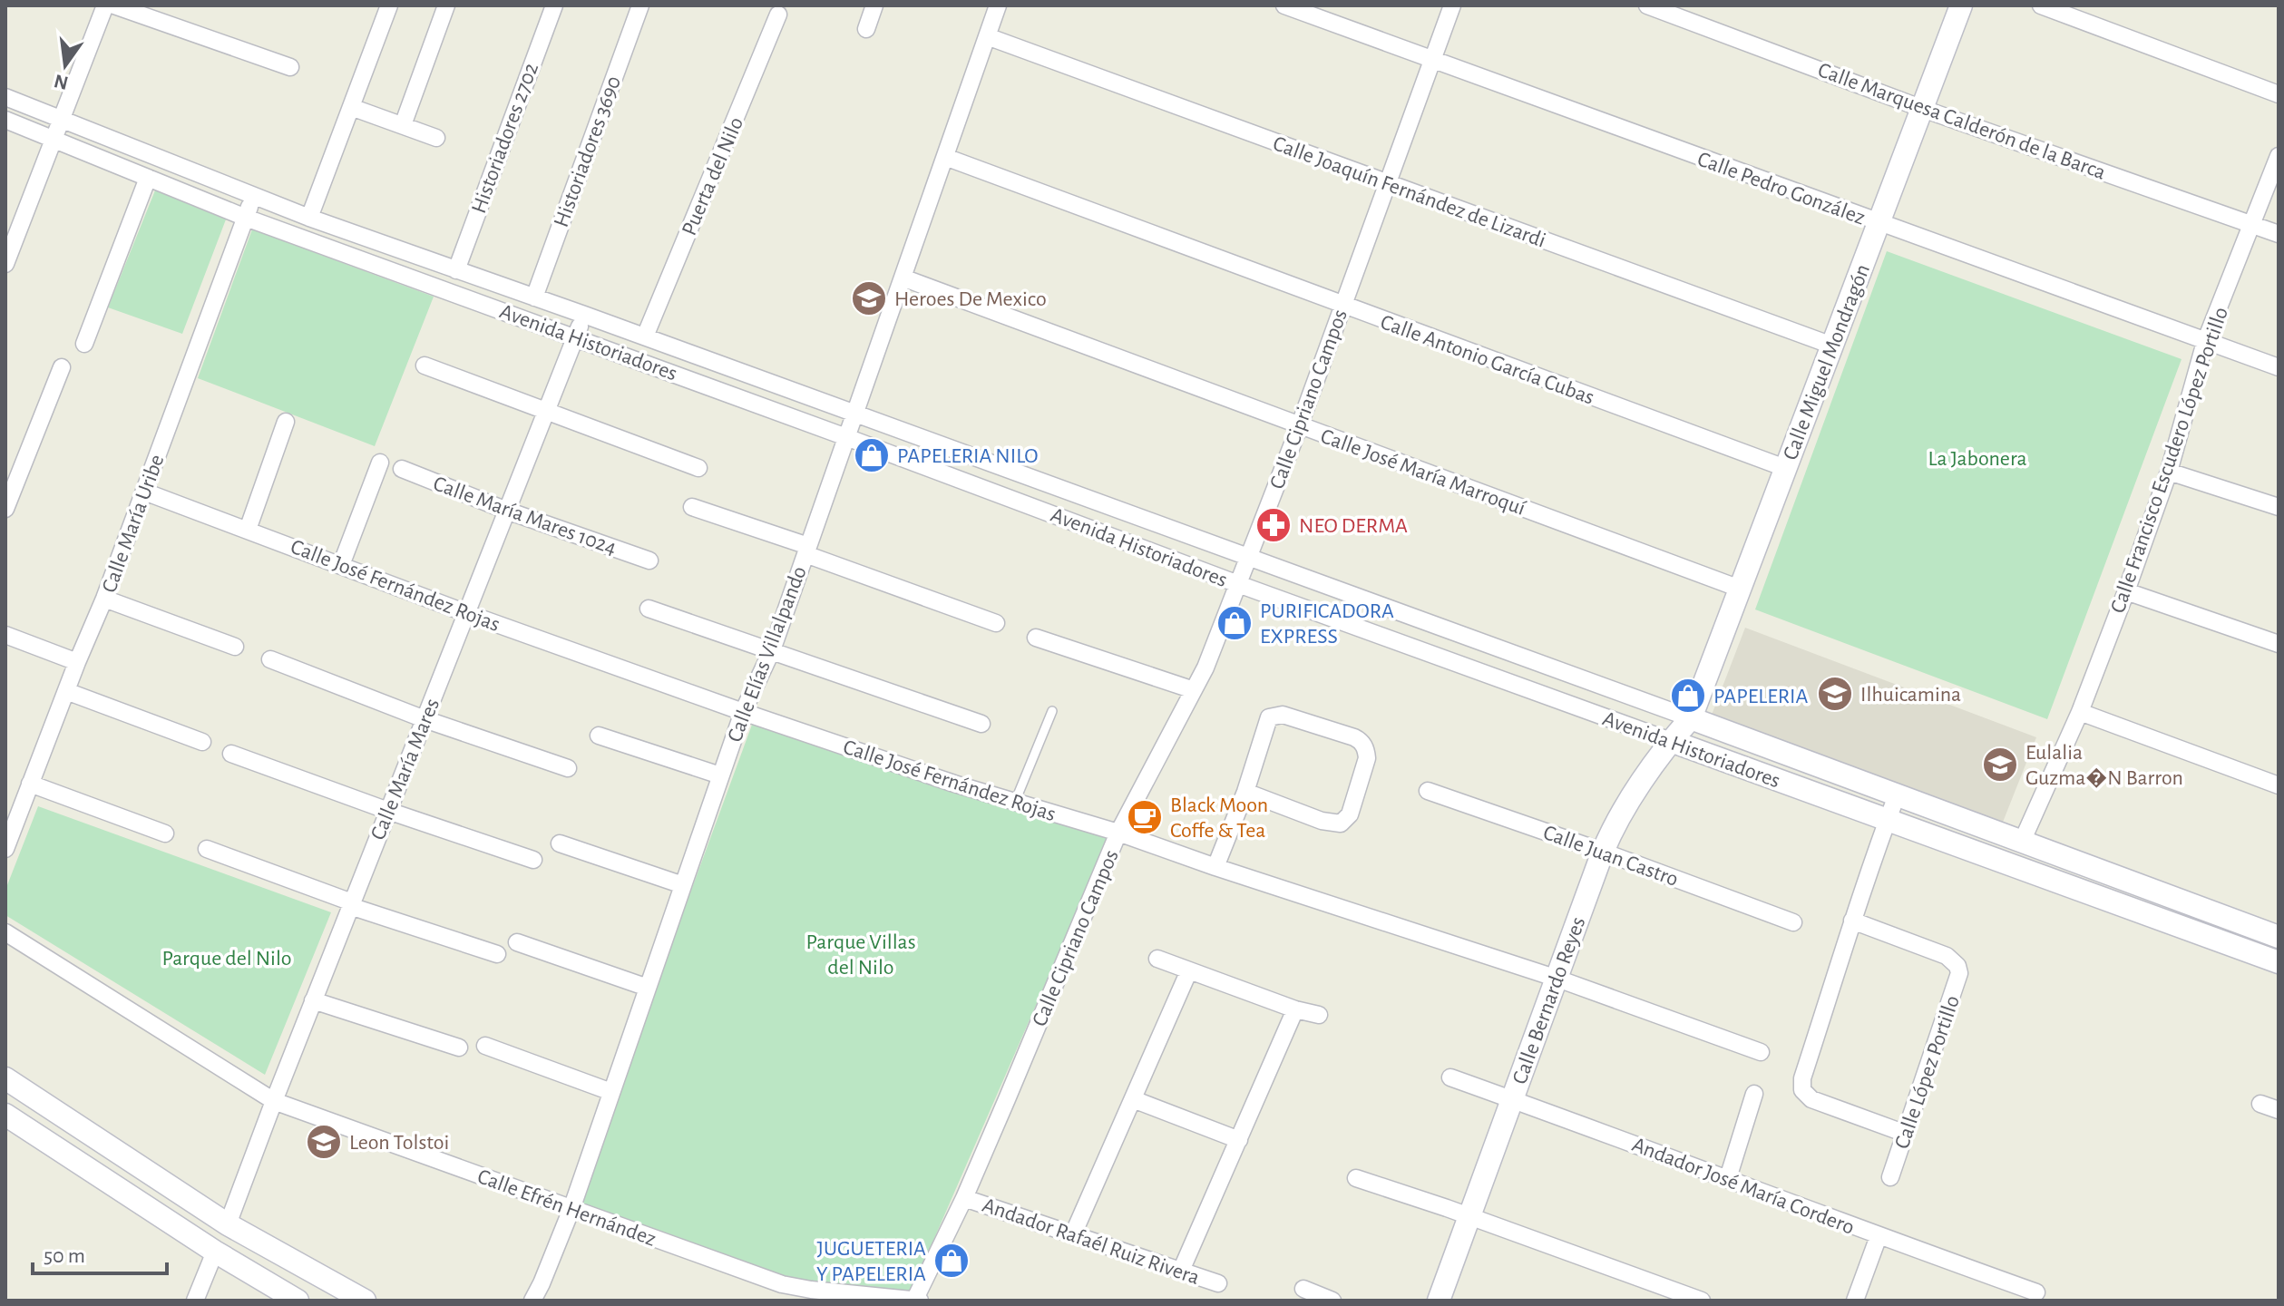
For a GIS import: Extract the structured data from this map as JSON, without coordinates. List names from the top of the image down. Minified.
{"streets":{"street":["Calle Marquesa Calderón de la Barca","Historiadores 2702","Historiadores 3690","Puerta del Nilo","Calle Pedro González","Calle Joaquín Fernández de Lizardi","Avenida Historiadores","Calle Antonio García Cubas","Calle Miguel Mondragón","Calle Cipriano Campos","Calle Francisco Escudero López Portillo","Calle José María Marroquí","Calle María Mares 1024","Calle María Uribe","Calle José Fernández Rojas","Calle Elías Villalpando","Calle María Mares","Calle Juan Castro","Calle Bernardo Reyes","Calle López Portillo","Andador José María Cordero","Calle Efrén Hernández","Andador Rafaél Ruiz Rivera"]},"crossings":[["Calle Marquesa Calderón de la Barca","Calle Miguel Mondragón"],["Calle Marquesa Calderón de la Barca","Calle Francisco Escudero López Portillo"],["Historiadores 2702","Avenida Historiadores"],["Historiadores 3690","Avenida Historiadores"],["Puerta del Nilo","Avenida Historiadores"],["Calle Pedro González","Calle Miguel Mondragón"],["Calle Pedro González","Calle Cipriano Campos"],["Calle Pedro González","Calle Francisco Escudero López Portillo"],["Calle Joaquín Fernández de Lizardi","Calle Miguel Mondragón"],["Calle Joaquín Fernández de Lizardi","Calle Cipriano Campos"],["Calle Joaquín Fernández de Lizardi","Calle Elías Villalpando"],["Avenida Historiadores","Calle Miguel Mondragón"],["Avenida Historiadores","Calle Cipriano Campos"],["Avenida Historiadores","Calle Francisco Escudero López Portillo"],["Avenida Historiadores","Calle María Uribe"],["Avenida Historiadores","Calle Elías Villalpando"],["Avenida Historiadores","Calle María Mares"],["Avenida Historiadores","Calle Bernardo Reyes"],["Calle Antonio García Cubas","Calle Miguel Mondragón"],["Calle Antonio García Cubas","Calle Cipriano Campos"],["Calle Antonio García Cubas","Calle Elías Villalpando"],["Calle Miguel Mondragón","Calle José María Marroquí"],["Calle Miguel Mondragón","Calle Bernardo Reyes"],["Calle Cipriano Campos","Calle José María Marroquí"],["Calle Cipriano Campos","Calle José Fernández Rojas"],["Calle Cipriano Campos","Calle Efrén Hernández"],["Calle Cipriano Campos","Andador Rafaél Ruiz Rivera"],["Calle José María Marroquí","Calle Elías Villalpando"],["Calle María Mares 1024","Calle María Mares"],["Calle María Uribe","Calle José Fernández Rojas"],["Calle José Fernández Rojas","Calle Elías Villalpando"],["Calle José Fernández Rojas","Calle María Mares"],["Calle José Fernández Rojas","Calle Bernardo Reyes"],["Calle Elías Villalpando","Calle Efrén Hernández"],["Calle María Mares","Calle Efrén Hernández"],["Calle Juan Castro","Calle Bernardo Reyes"],["Calle Bernardo Reyes","Andador José María Cordero"]],"parks":["La Jabonera","Parque Villas del Nilo","Parque del Nilo"],"places":{"school or university":["Heroes De Mexico","Ilhuicamina","Eulalia Guzma�N Barron","Leon Tolstoi"],"shop":["PAPELERIA NILO","PURIFICADORA EXPRESS","PAPELERIA","JUGUETERIA Y PAPELERIA"],"pharmacy":["NEO DERMA"],"cafe":["Black Moon Coffe & Tea"]},"scale_bar":"50 m","north":"bottom"}
